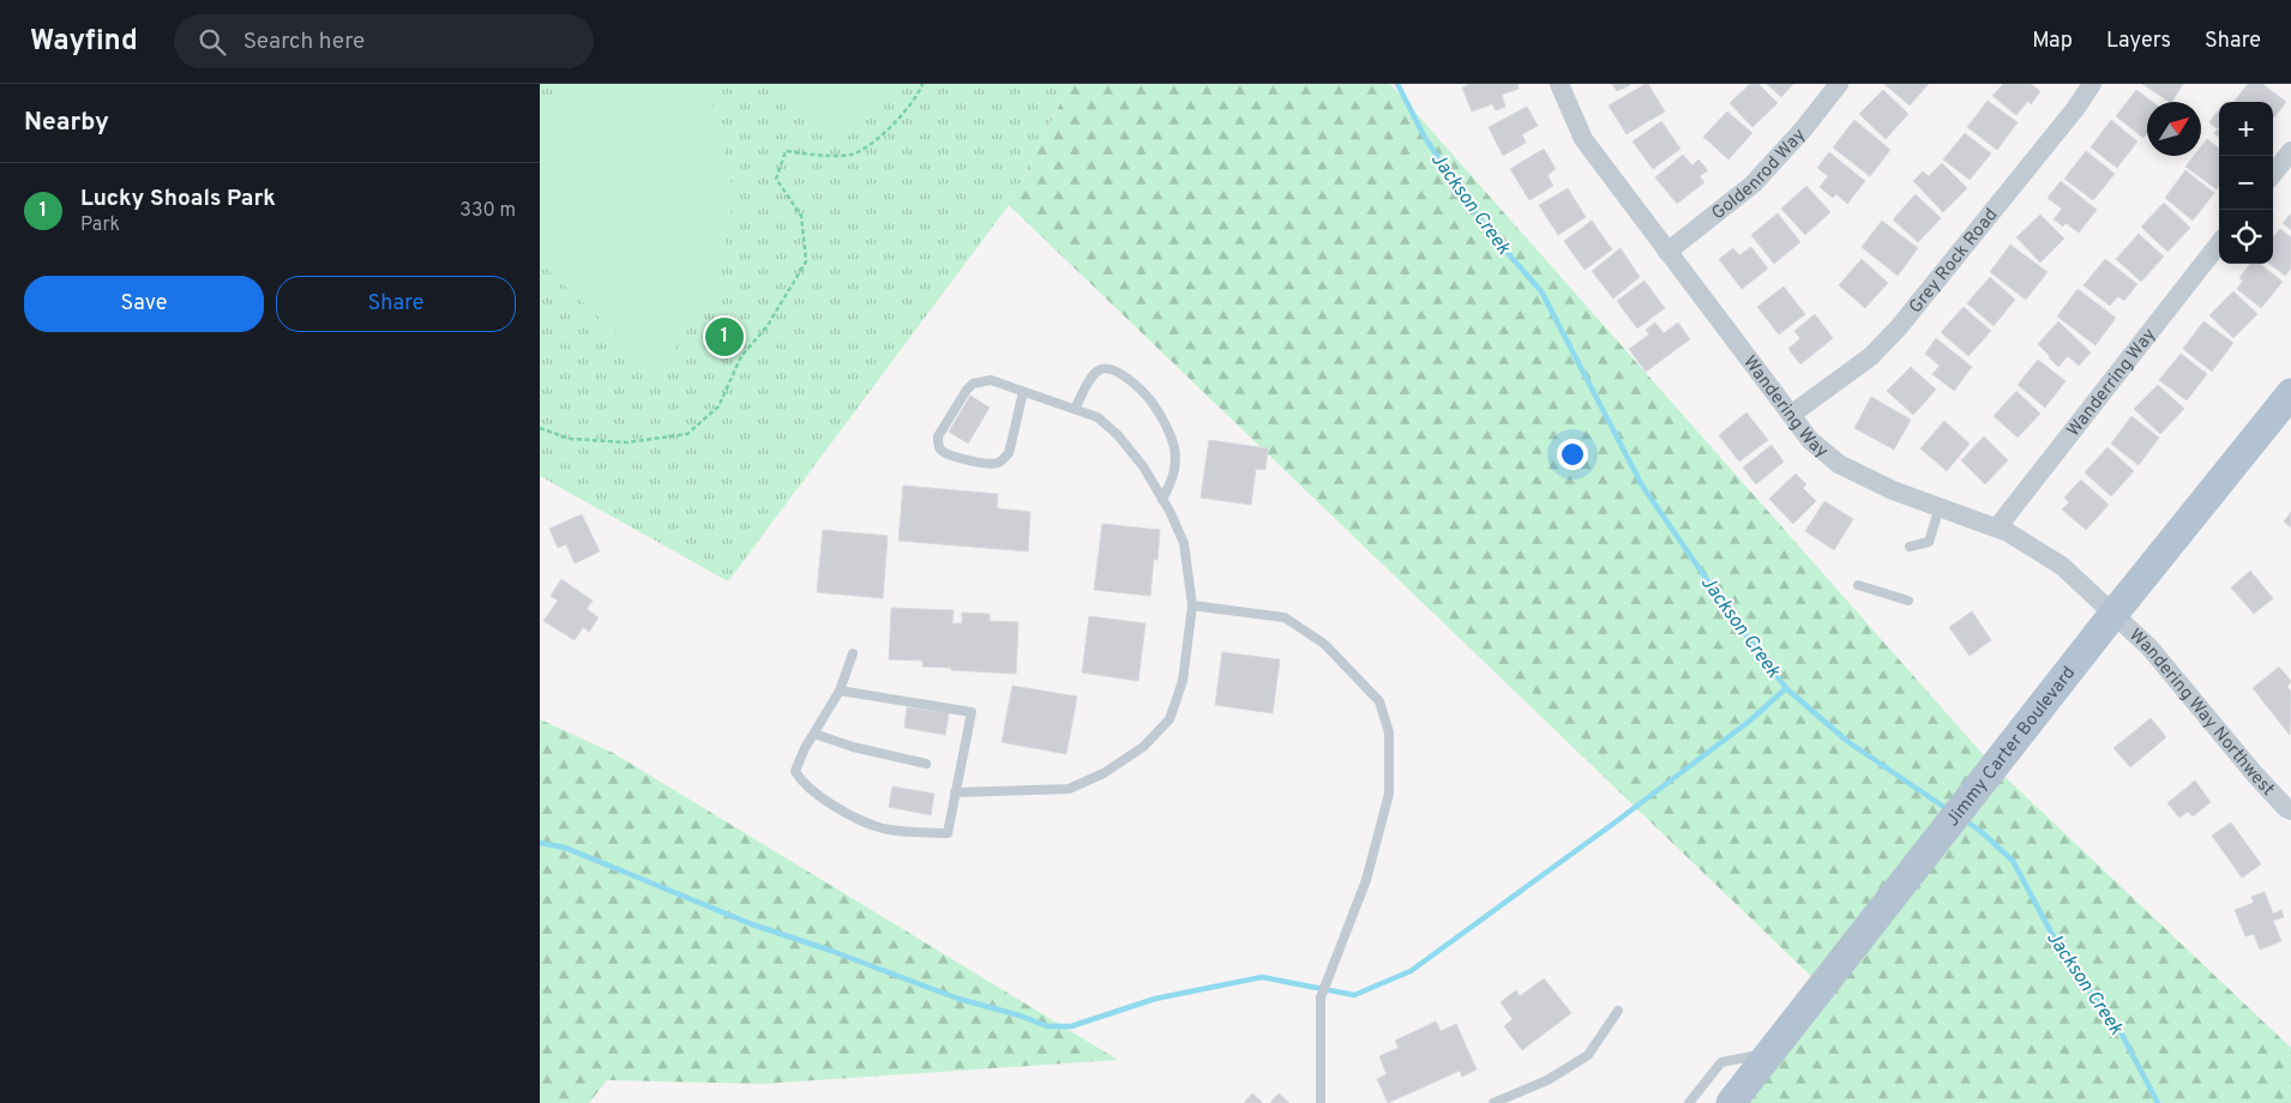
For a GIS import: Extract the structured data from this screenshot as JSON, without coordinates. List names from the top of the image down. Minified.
{"streets":{"main road":["Jimmy Carter Boulevard"],"street":["Goldenrod Way","Grey Rock Road","Wanderring Way","Wandering Way","Wandering Way Northwest"]},"crossings":[["Goldenrod Way","Wandering Way"],["Grey Rock Road","Wandering Way"],["Wanderring Way","Wandering Way"],["Wandering Way","Wandering Way Northwest"],["Wandering Way","Jimmy Carter Boulevard"],["Wandering Way Northwest","Jimmy Carter Boulevard"]],"water":["Jackson Creek"],"north":"top right","page":{"header":"Wayfind","search":"Search here","nav":["Map","Layers","Share"],"heading":"Nearby","map_buttons":["+","−"],"list":[{"mark":"1","name":"Lucky Shoals Park","note":"Park","value":"330 m"}],"buttons":["Save","Share"],"pins":"1"}}
